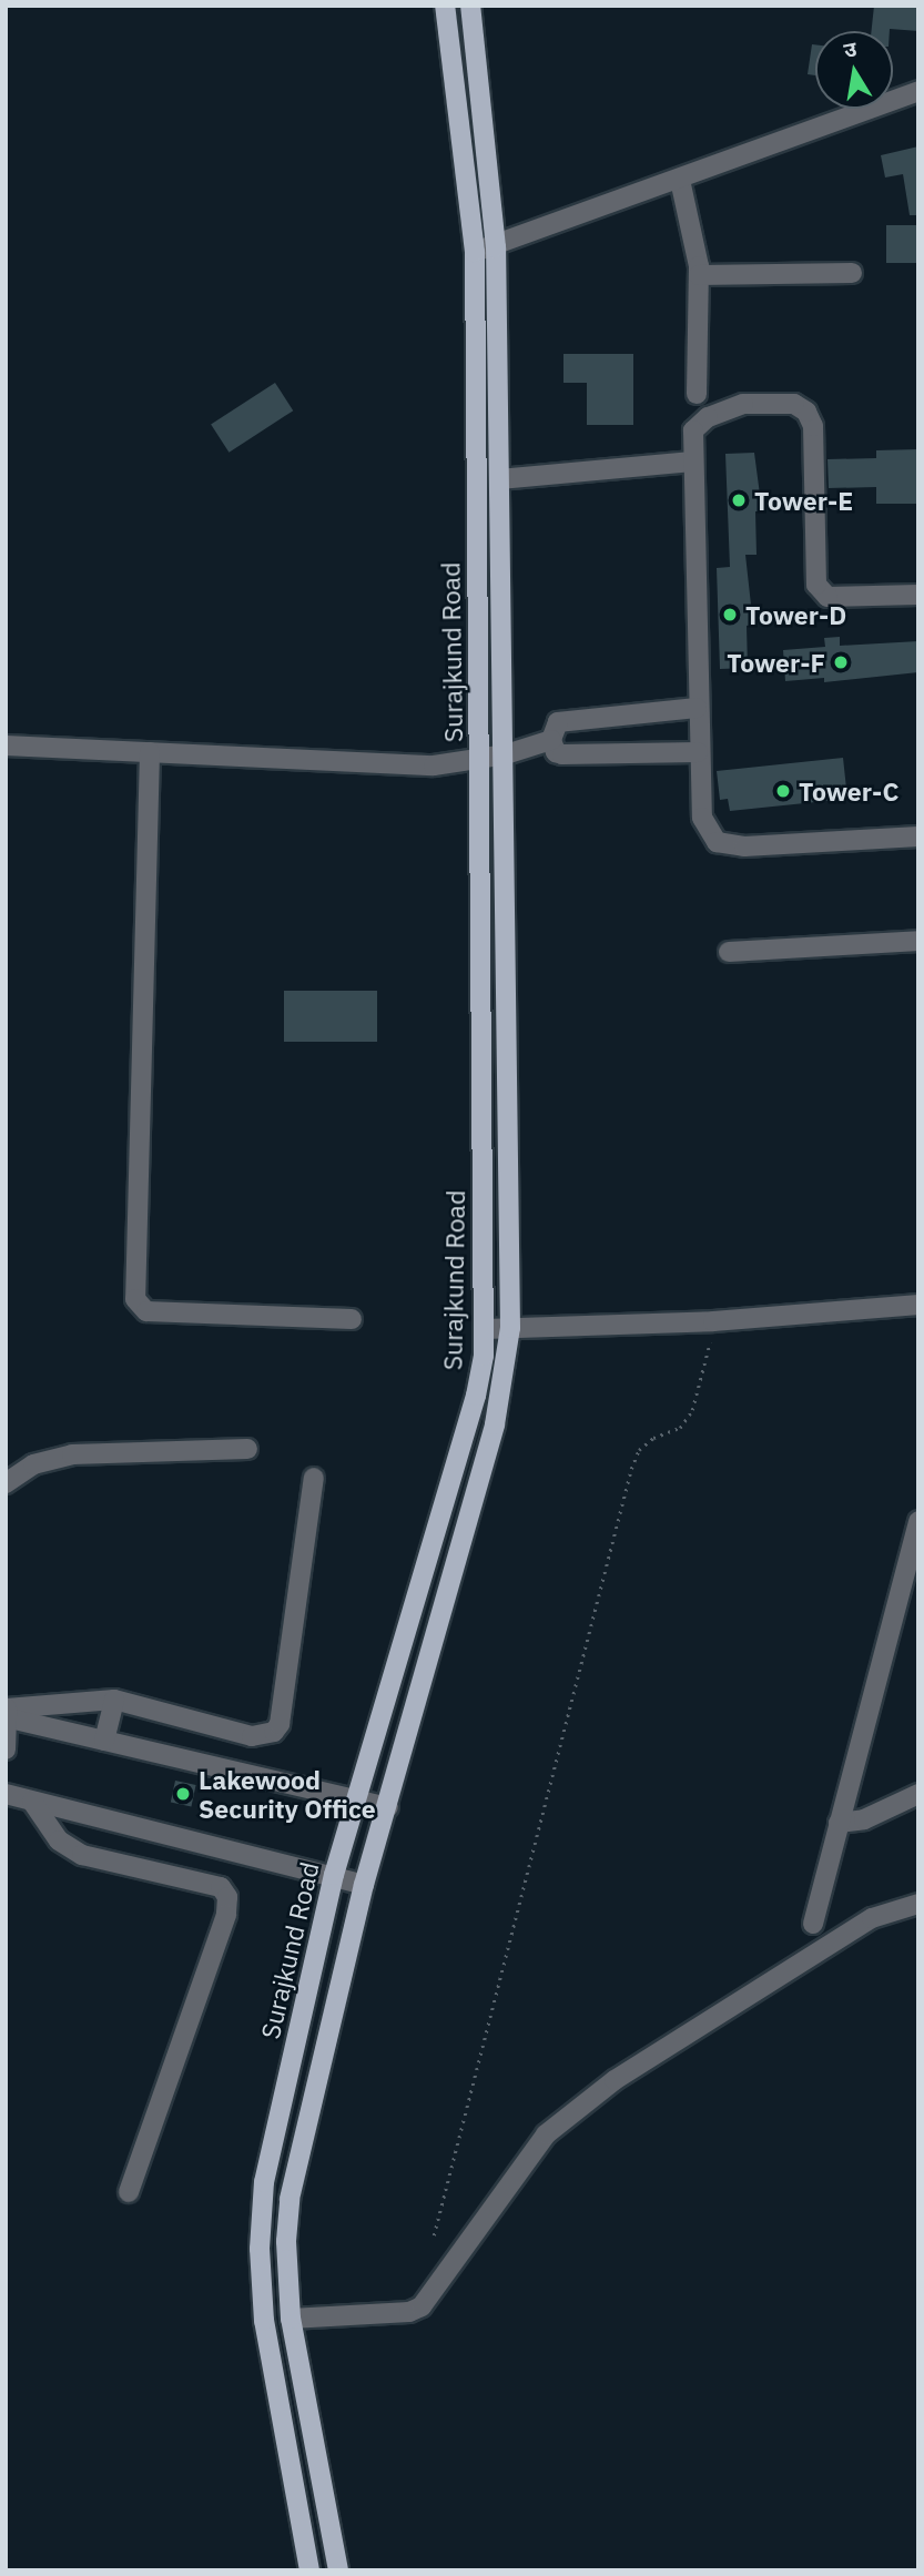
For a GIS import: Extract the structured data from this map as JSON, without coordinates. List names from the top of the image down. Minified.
{"streets":{"main road":["Surajkund Road"]},"places":["Tower-E","Tower-D","Tower-F","Tower-C","Lakewood Security Office"],"north":"top"}
